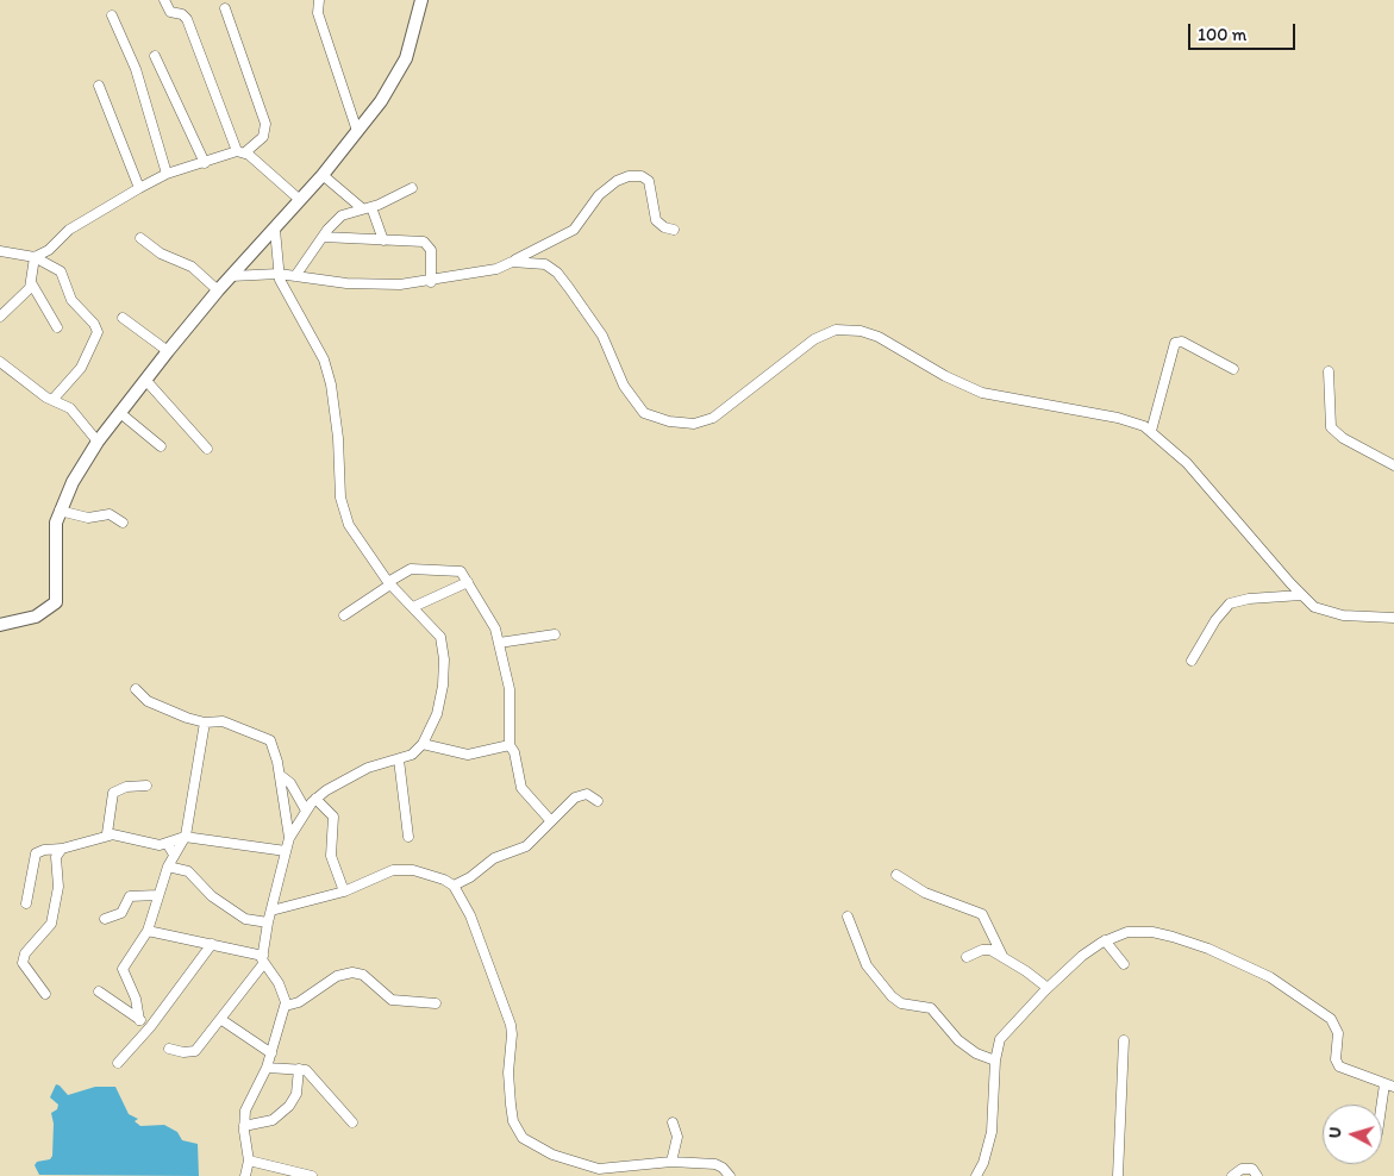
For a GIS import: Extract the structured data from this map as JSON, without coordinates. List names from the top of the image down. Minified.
{"scale_bar":"100 m","north":"left"}
